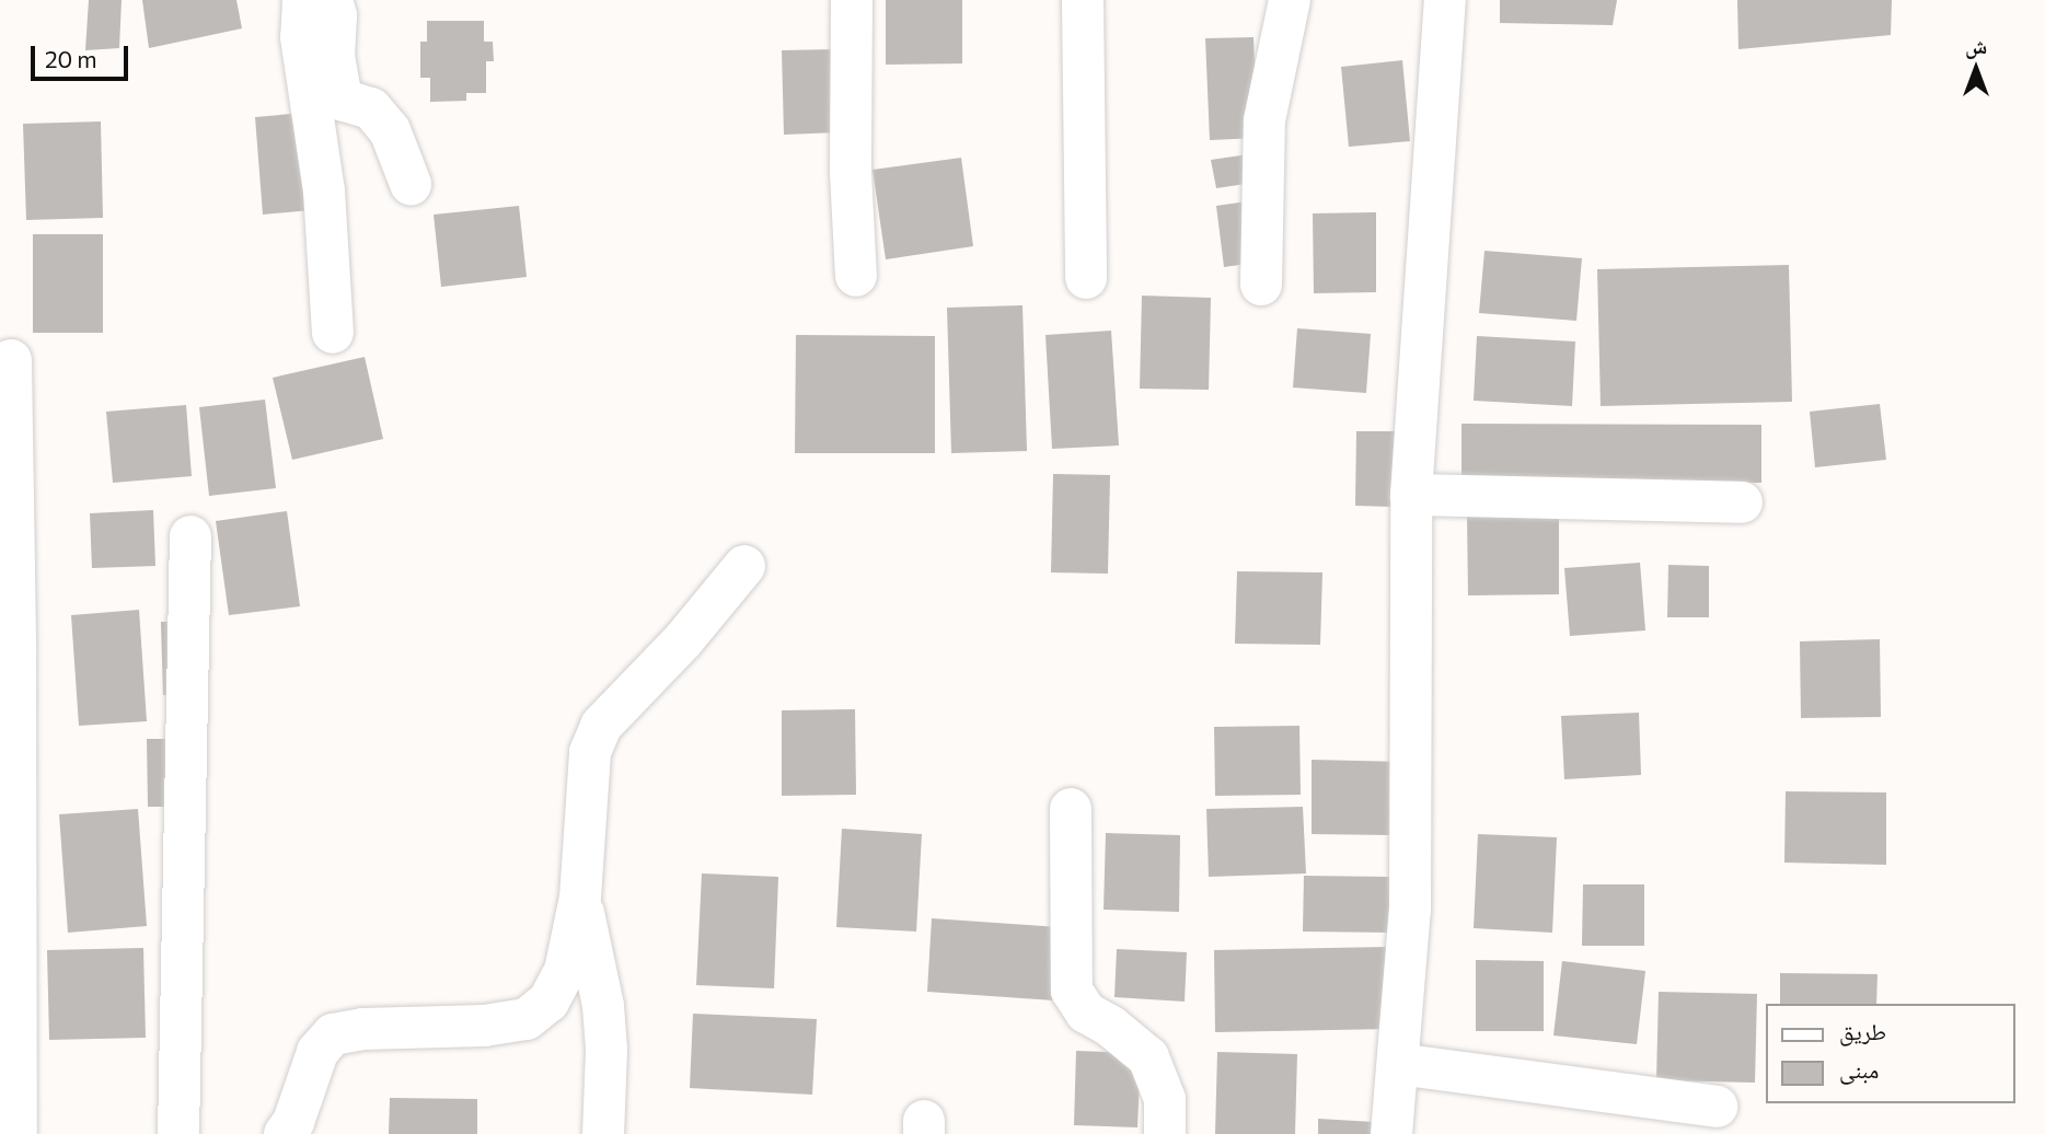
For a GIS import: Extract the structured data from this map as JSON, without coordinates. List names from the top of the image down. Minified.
{"legend":["طريق","مبنى"],"scale_bar":"20 m","north":"top"}
